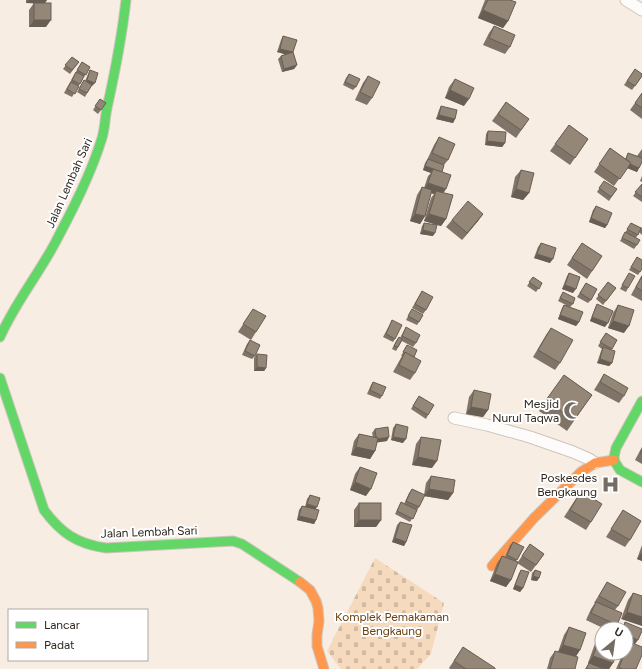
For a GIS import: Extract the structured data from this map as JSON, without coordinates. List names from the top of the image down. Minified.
{"streets":{"street":["Jalan Lembah Sari"]},"parks":["Komplek Pemakaman Bengkaung"],"places":{"mosque":["Mesjid Nurul Taqwa"],"hospital":["Poskesdes Bengkaung"]},"legend":["Lancar","Padat"],"north":"top right"}
